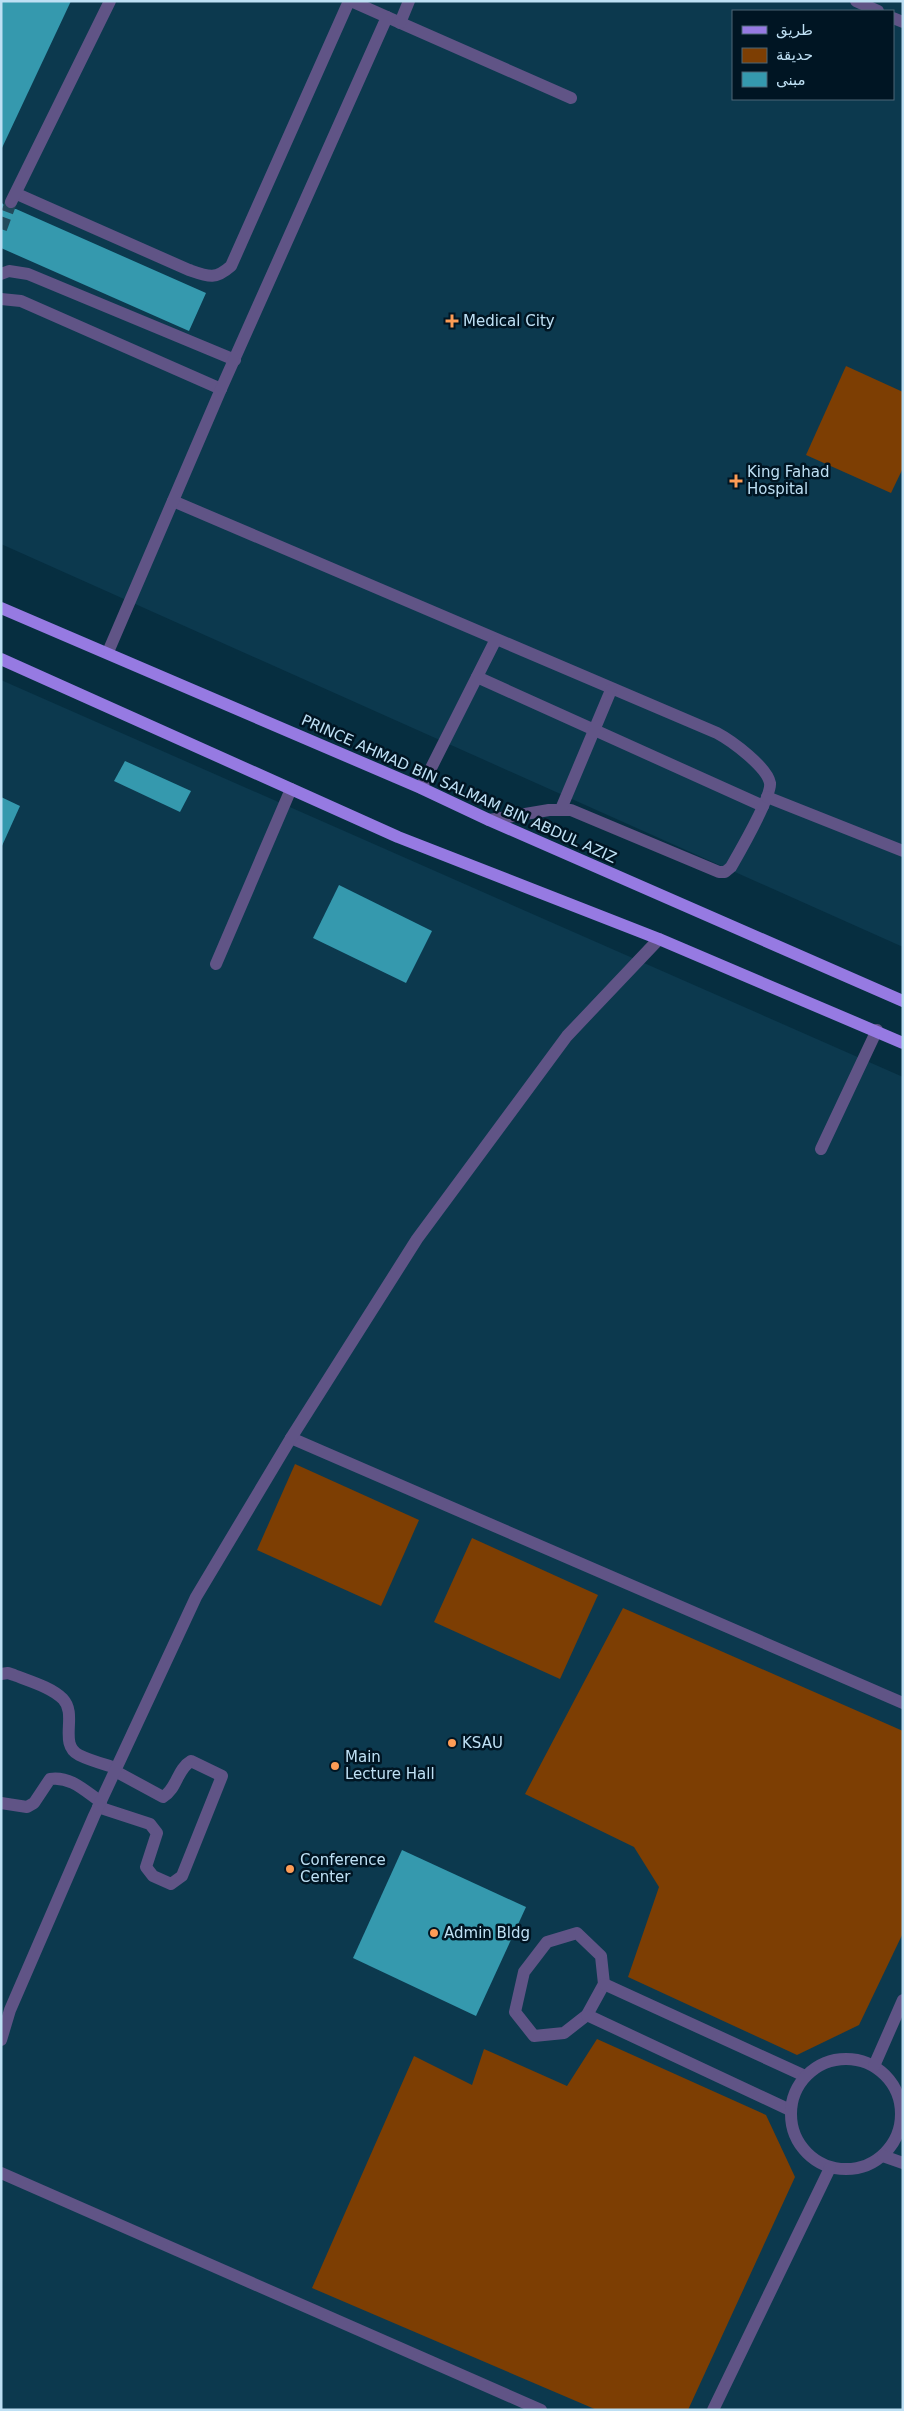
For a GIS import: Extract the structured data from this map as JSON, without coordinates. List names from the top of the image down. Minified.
{"streets":{"main road":["PRINCE AHMAD BIN SALMAM BIN ABDUL AZIZ"]},"places":{"health":["Medical City","King Fahad Hospital"],"other":["KSAU","Main Lecture Hall","Conference Center","Admin Bldg"]},"legend":["طريق","حديقة","مبنى"]}
